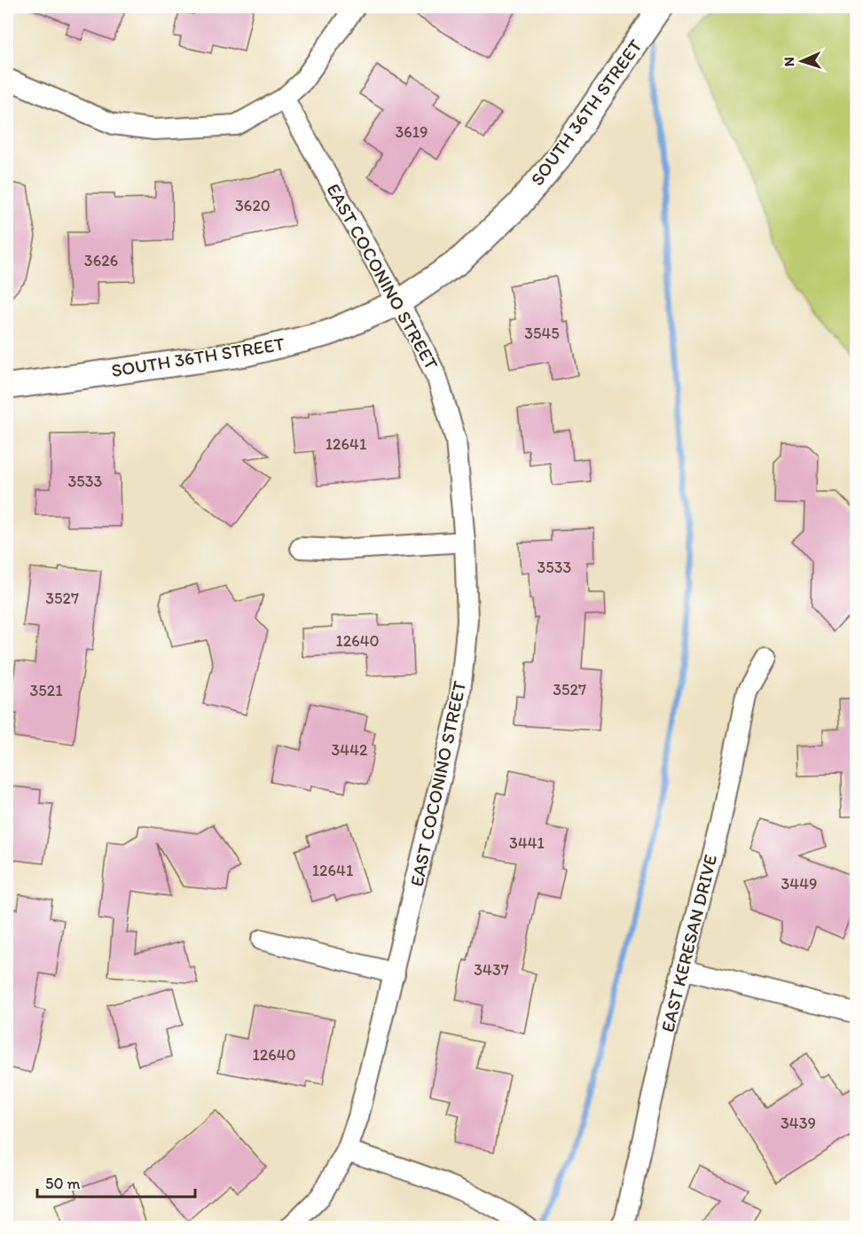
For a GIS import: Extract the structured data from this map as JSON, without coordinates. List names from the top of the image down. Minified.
{"streets":{"street":["SOUTH 36TH STREET","EAST COCONINO STREET","EAST KERESAN DRIVE"]},"crossings":[["SOUTH 36TH STREET","EAST COCONINO STREET"]],"house_numbers":["3619","3620","3626","3545","12641","3533","3533","3527","12640","3527","3521","3442","3441","12641","3449","3437","12640","3439"],"scale_bar":"50 m","north":"left"}
